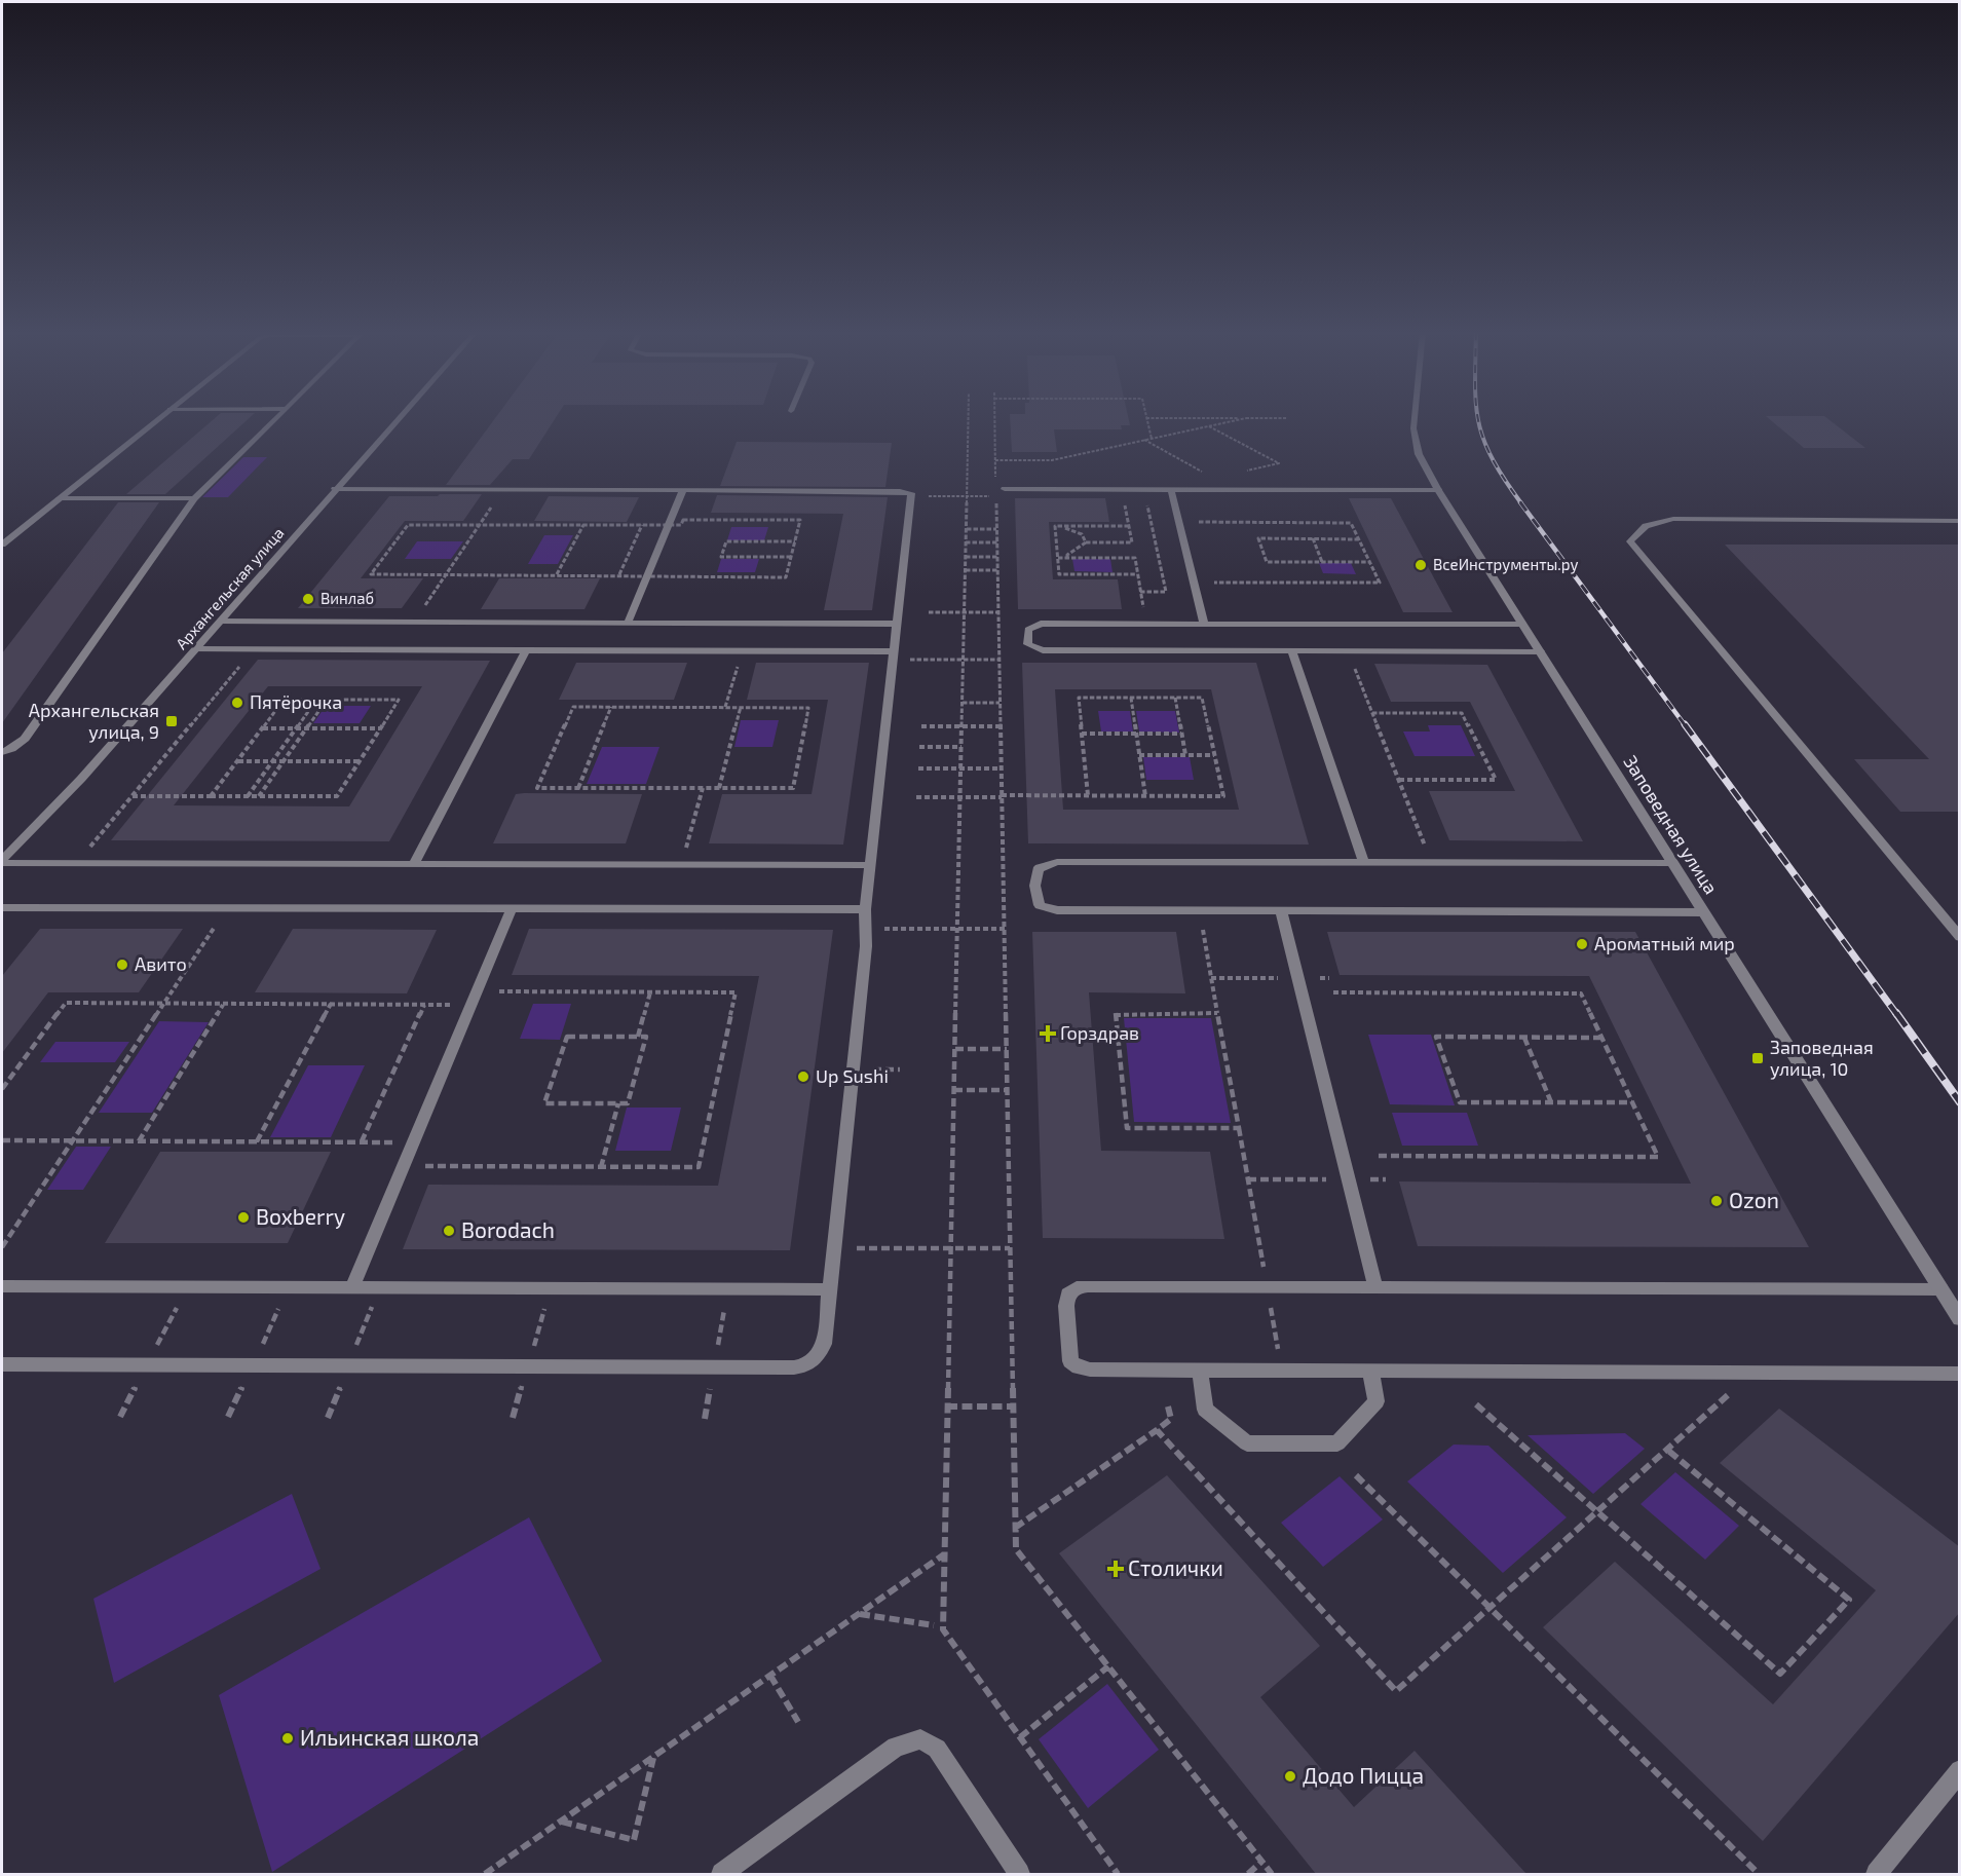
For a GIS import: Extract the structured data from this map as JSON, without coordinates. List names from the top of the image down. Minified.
{"streets":{"street":["Архангельская улица","Заповедная улица"]},"places":{"other":["ВсеИнструменты.ру","Винлаб","Пятёрочка","Ароматный мир","Авито","Up Sushi","Ozon","Boxberry","Borodach","Ильинская школа","Додо Пицца"],"transit":["Архангельская улица, 9","Заповедная улица, 10"],"health":["Горздрав","Столички"]}}
